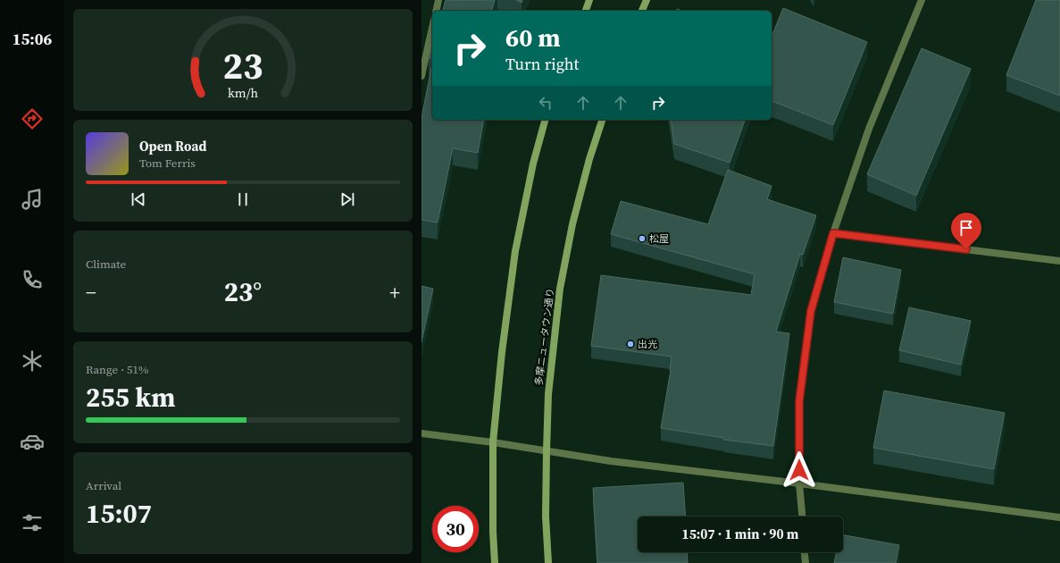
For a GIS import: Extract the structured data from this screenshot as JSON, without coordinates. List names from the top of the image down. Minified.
{"streets":{"main road":["多摩ニュータウン通り"]},"places":["松屋","出光"],"page":{"tabs":"15:06","turn":["60 m","Turn right"],"song":["Open Road","Tom Ferris"],"tile":["Climate",["Range · 51%","255 km"],["Arrival","15:07"]],"heat":["−","23°","+"],"limit":"30","trip":"15:07 · 1 min · 90 m","gauge":["23","km/h"]}}
